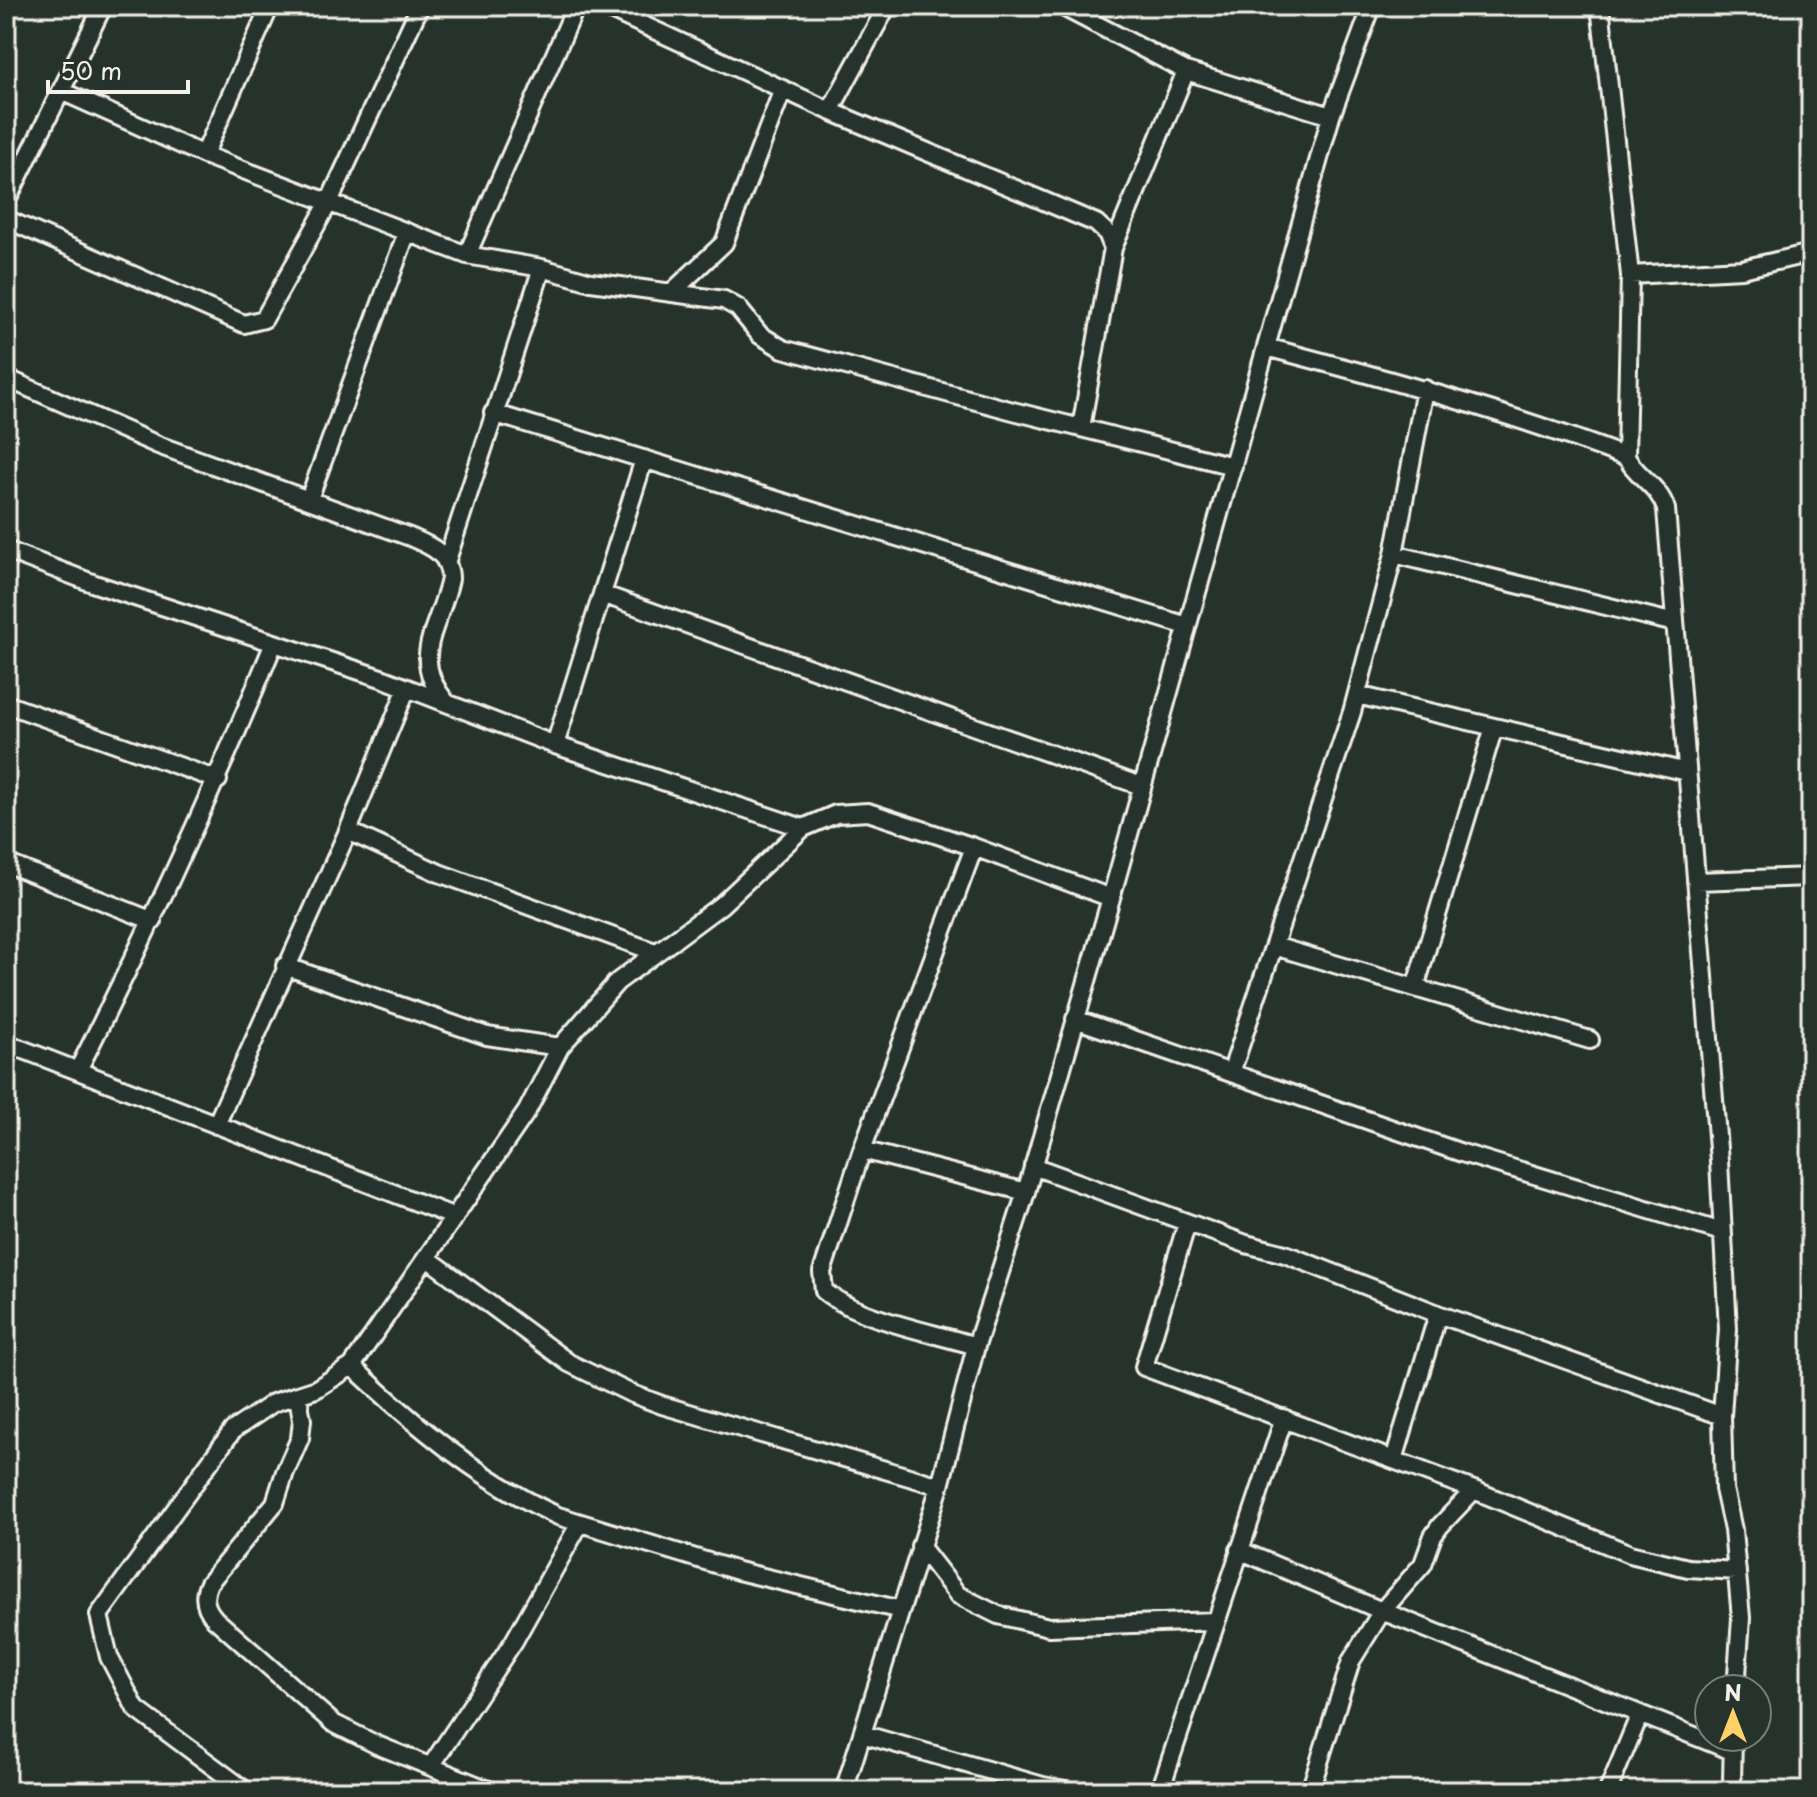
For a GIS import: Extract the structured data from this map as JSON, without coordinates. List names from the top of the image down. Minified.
{"scale_bar":"50 m","north":"top"}
